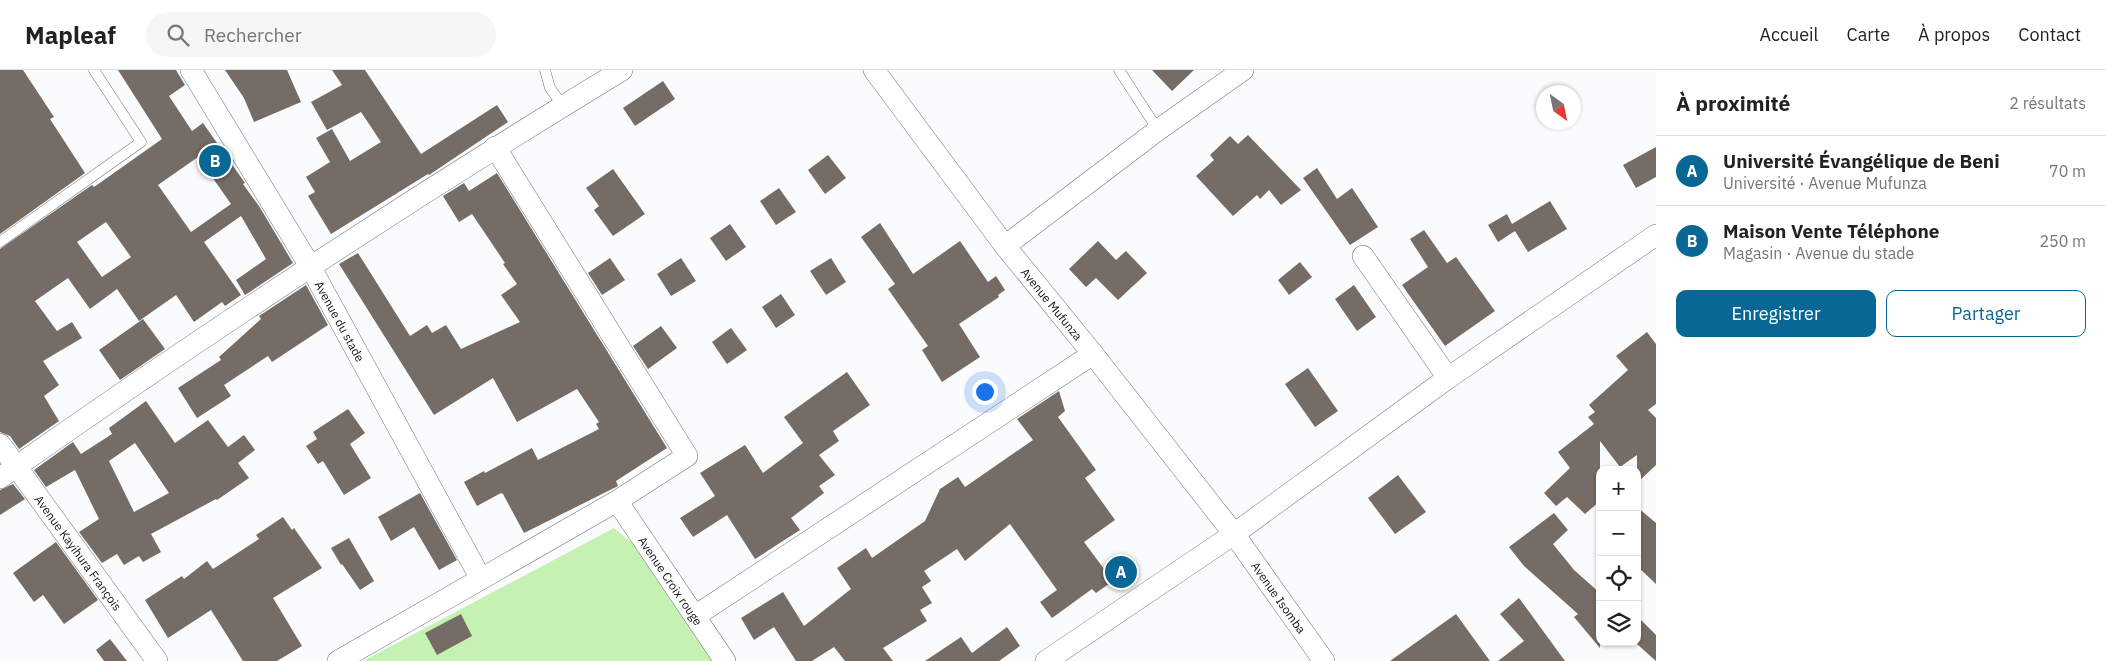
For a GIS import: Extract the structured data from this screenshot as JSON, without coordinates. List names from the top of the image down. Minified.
{"streets":{"street":["Avenue Mufunza","Avenue du stade","Avenue Kayihura François","Avenue Croix rouge","Avenue Isomba"]},"crossings":[["Avenue Mufunza","Avenue Isomba"]],"north":"bottom right","page":{"header":"Mapleaf","search":"Rechercher","nav":["Accueil","Carte","À propos","Contact"],"heading":["À proximité","2 résultats"],"list":[{"mark":"A","name":"Université Évangélique de Beni","note":"Université · Avenue Mufunza","value":"70 m"},{"mark":"B","name":"Maison Vente Téléphone","note":"Magasin · Avenue du stade","value":"250 m"}],"pins":["B","A"],"buttons":["Enregistrer","Partager"],"map_buttons":["+","−"]}}
